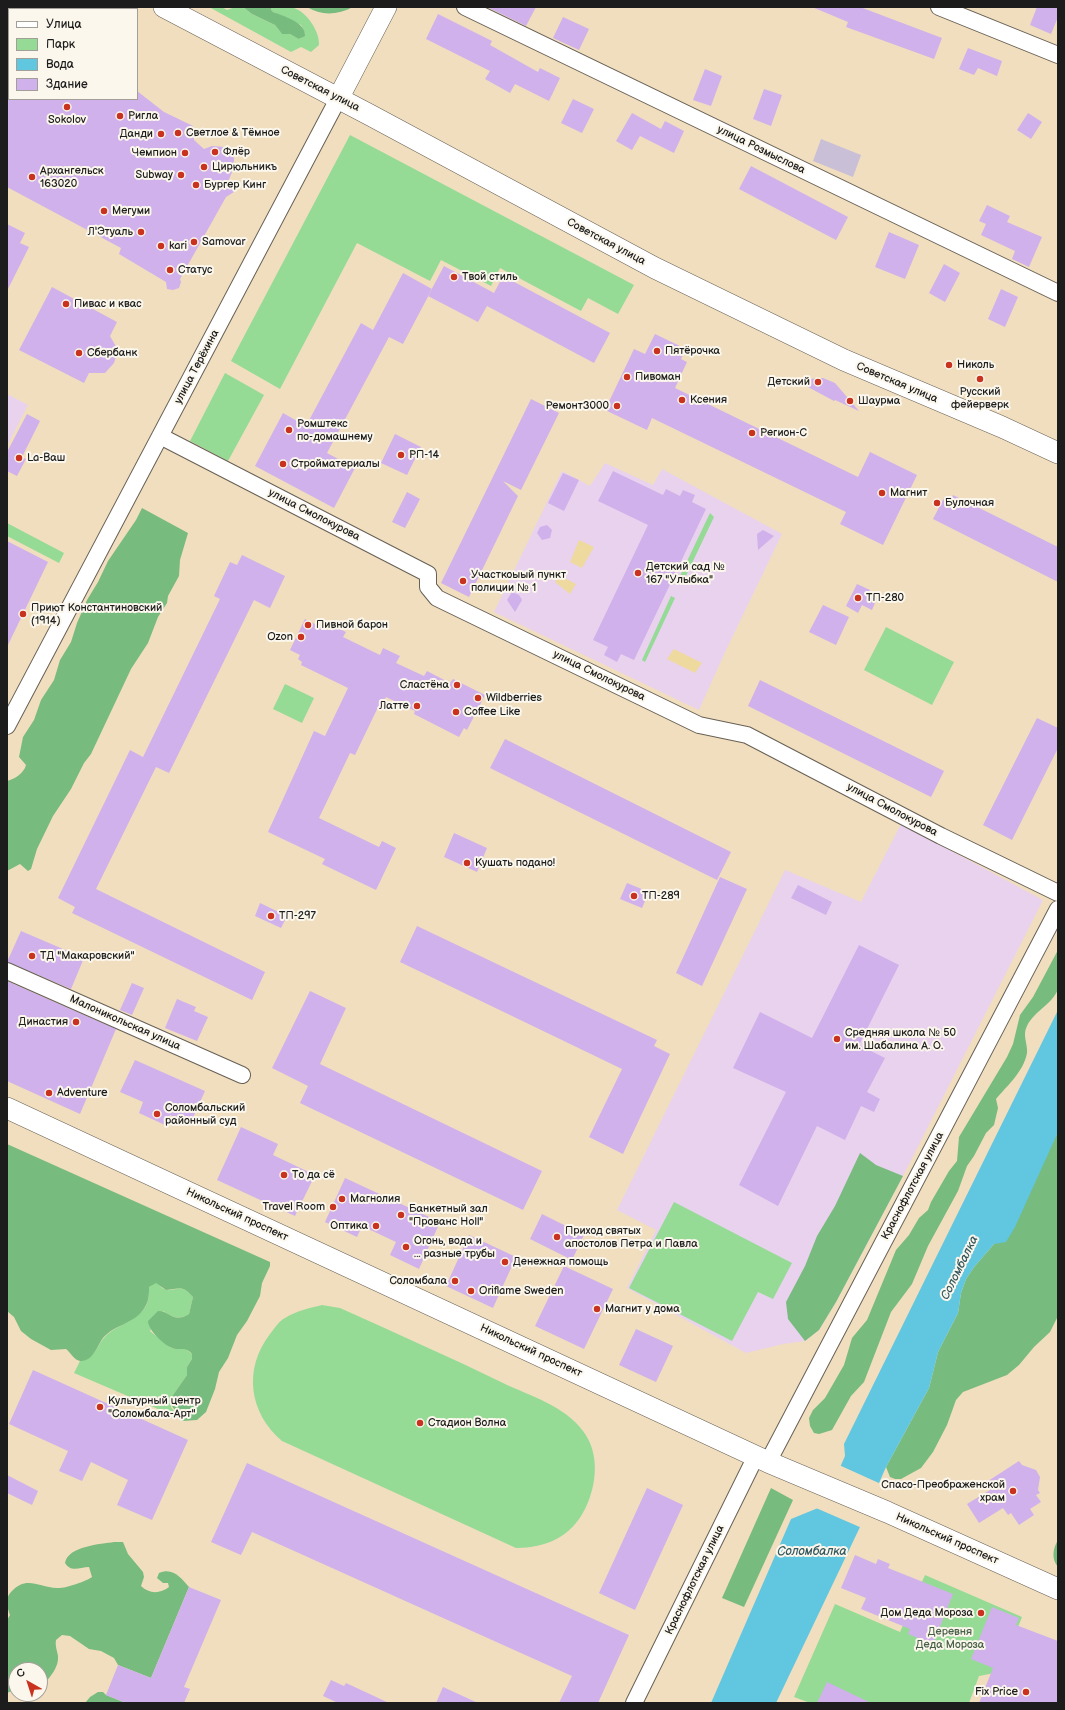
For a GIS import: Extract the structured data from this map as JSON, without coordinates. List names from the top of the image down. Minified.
{"streets":{"main road":["Советская улица","улица Терёхина","Никольский проспект"],"street":["улица Розмыслова","улица Смолокурова","Малоникольская улица","Краснофлотская улица"]},"crossings":[["Советская улица","улица Терёхина"],["улица Терёхина","улица Смолокурова"],["Краснофлотская улица","Никольский проспект"]],"water":["Соломбалка"],"parks":["Деревня Деда Мороза"],"places":["Sokolov","Ригла","Светлое & Тёмное","Данди","Флёр","Чемпион","Цирюльникъ","Subway","Архангельск 163020","Бургер Кинг","Мегуми","Л'Этуаль","Samovar","kari","Статус","Твой стиль","Пивас и квас","Пятёрочка","Сбербанк","Николь","Пивоман","Русский фейерверк","Детский","Ксения","Шаурма","Ремонт3000","Ромштекс по-домашнему","Регион-С","РП-14","La-Ваш","Стройматериалы","Магнит","Булочная","Детский сад № 167 \"Улыбка\"","Участкоыый пункт полиции № 1","ТП-280","Приют Константиновский (1914)","Пивной барон","Ozon","Сластёна","Wildberries","Латте","Coffee Like","Кушать подано!","ТП-289","ТП-297","ТД \"Макаровский\"","Династия","Средняя школа № 50 им. Шабалина А. О.","Adventure","Соломбальский районный суд","То да сё","Магнолия","Travel Room","Банкетный зал \"Прованс Holl\"","Оптика","Приход святых апостолов Петра и Павла","Огонь, вода и ... разные трубы","Денежная помощь","Соломбала","Oriflame Sweden","Магнит у дома","Культурный центр \"Соломбала-Арт\"","Стадион Волна","Спасо-Преображенской храм","Дом Деда Мороза","Fix Price"],"legend":["Улица","Парк","Вода","Здание"],"north":"top left"}
